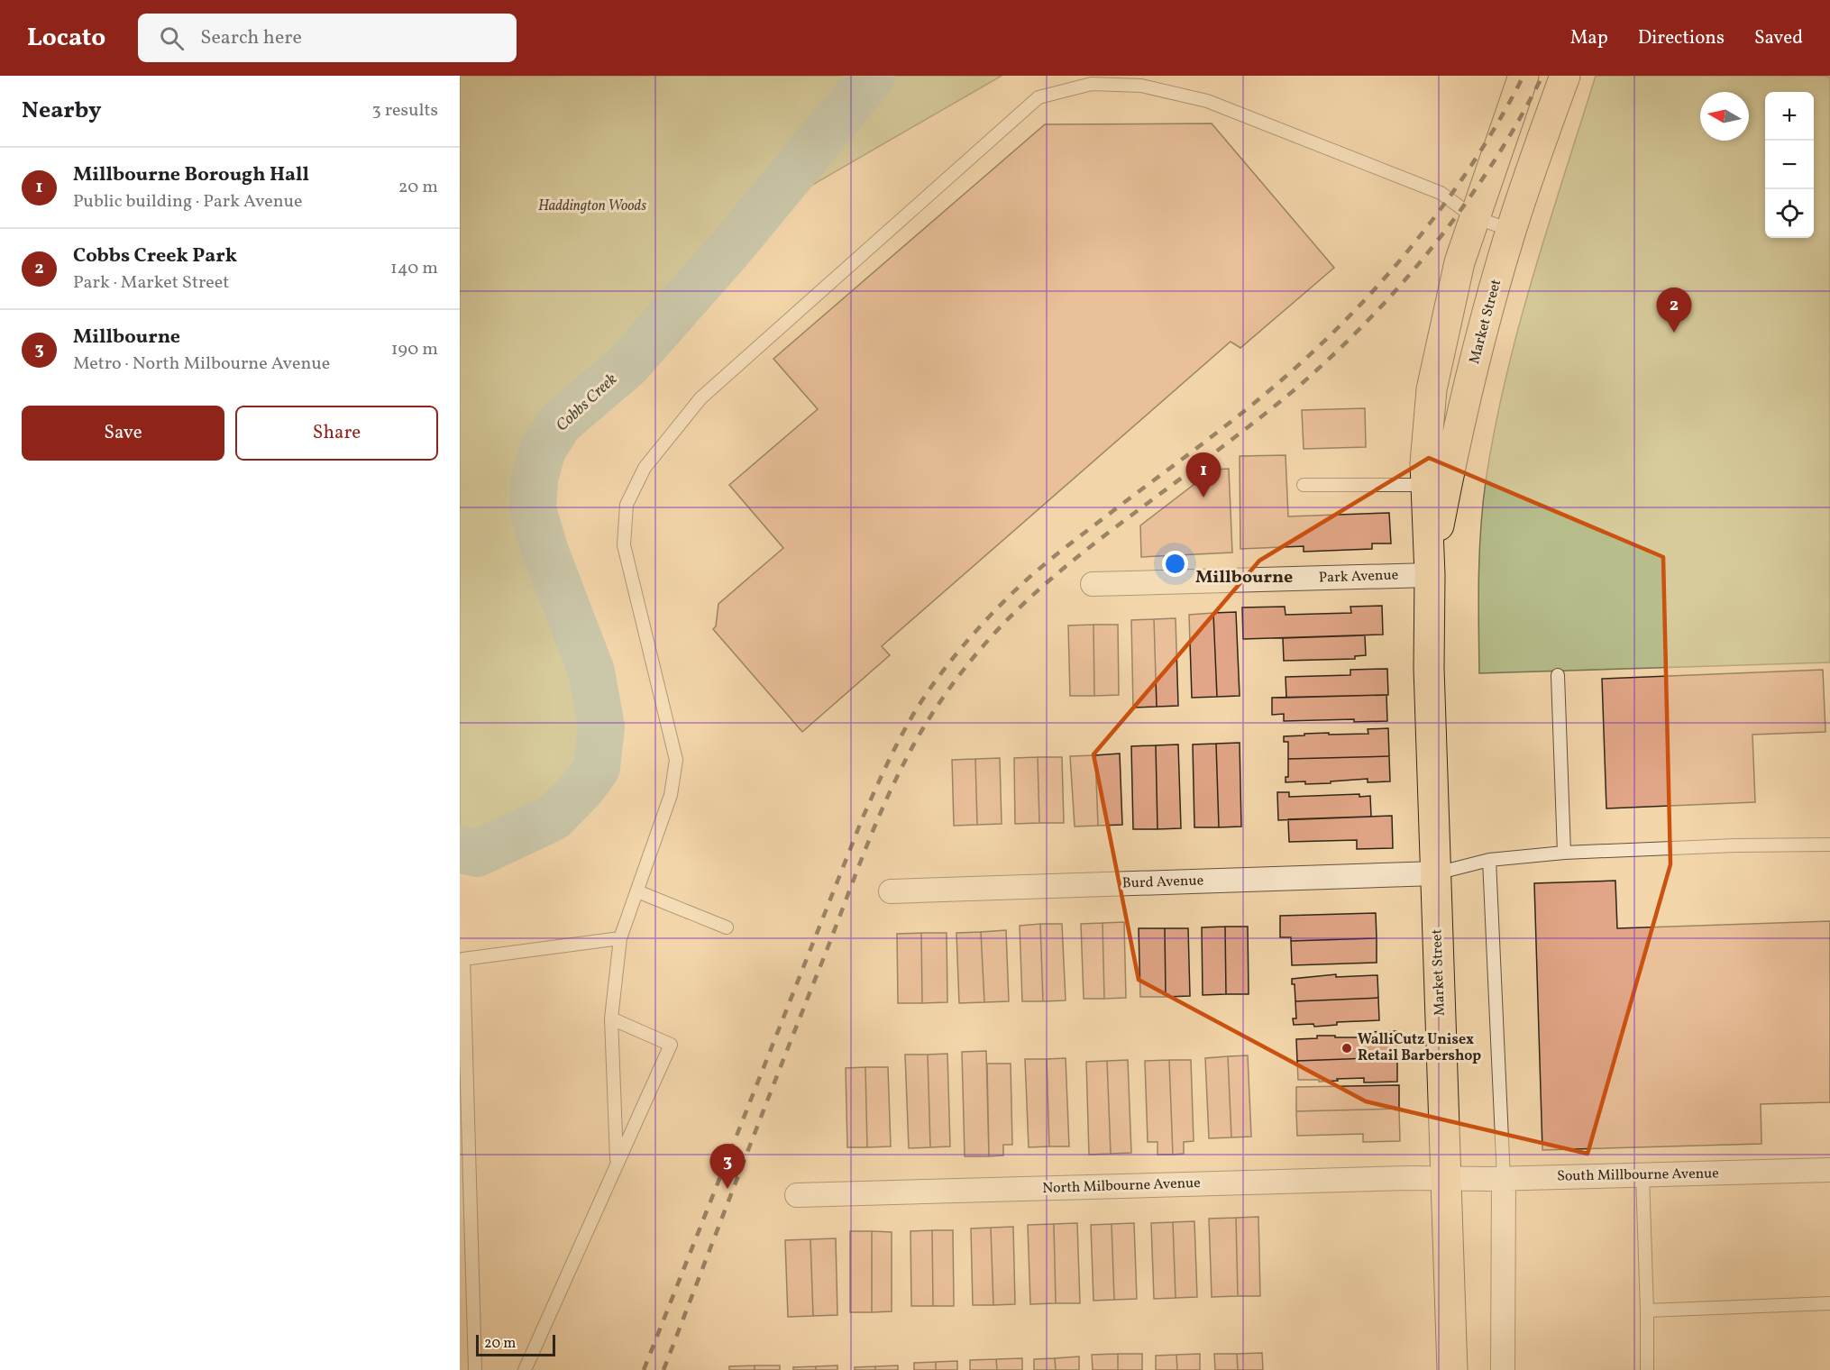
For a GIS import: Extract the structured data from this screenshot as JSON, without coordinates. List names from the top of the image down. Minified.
{"streets":{"main road":["Market Street"],"street":["Park Avenue","Burd Avenue","South Millbourne Avenue","North Milbourne Avenue"]},"crossings":[["Market Street","Park Avenue"],["Market Street","Burd Avenue"],["Market Street","South Millbourne Avenue"],["Market Street","North Milbourne Avenue"],["South Millbourne Avenue","North Milbourne Avenue"]],"districts":["Millbourne"],"water":["Cobbs Creek"],"parks":["Haddington Woods"],"places":["WalliCutz Unisex Retail Barbershop"],"scale_bar":"20 m","north":"left","page":{"header":"Locato","search":"Search here","nav":["Map","Directions","Saved"],"heading":["Nearby","3 results"],"map_buttons":["+","−"],"list":[{"mark":"1","name":"Millbourne Borough Hall","note":"Public building · Park Avenue","value":"20 m"},{"mark":"2","name":"Cobbs Creek Park","note":"Park · Market Street","value":"140 m"},{"mark":"3","name":"Millbourne","note":"Metro · North Milbourne Avenue","value":"190 m"}],"pins":["2","1","3"],"buttons":["Save","Share"],"scale":"20 m"}}
